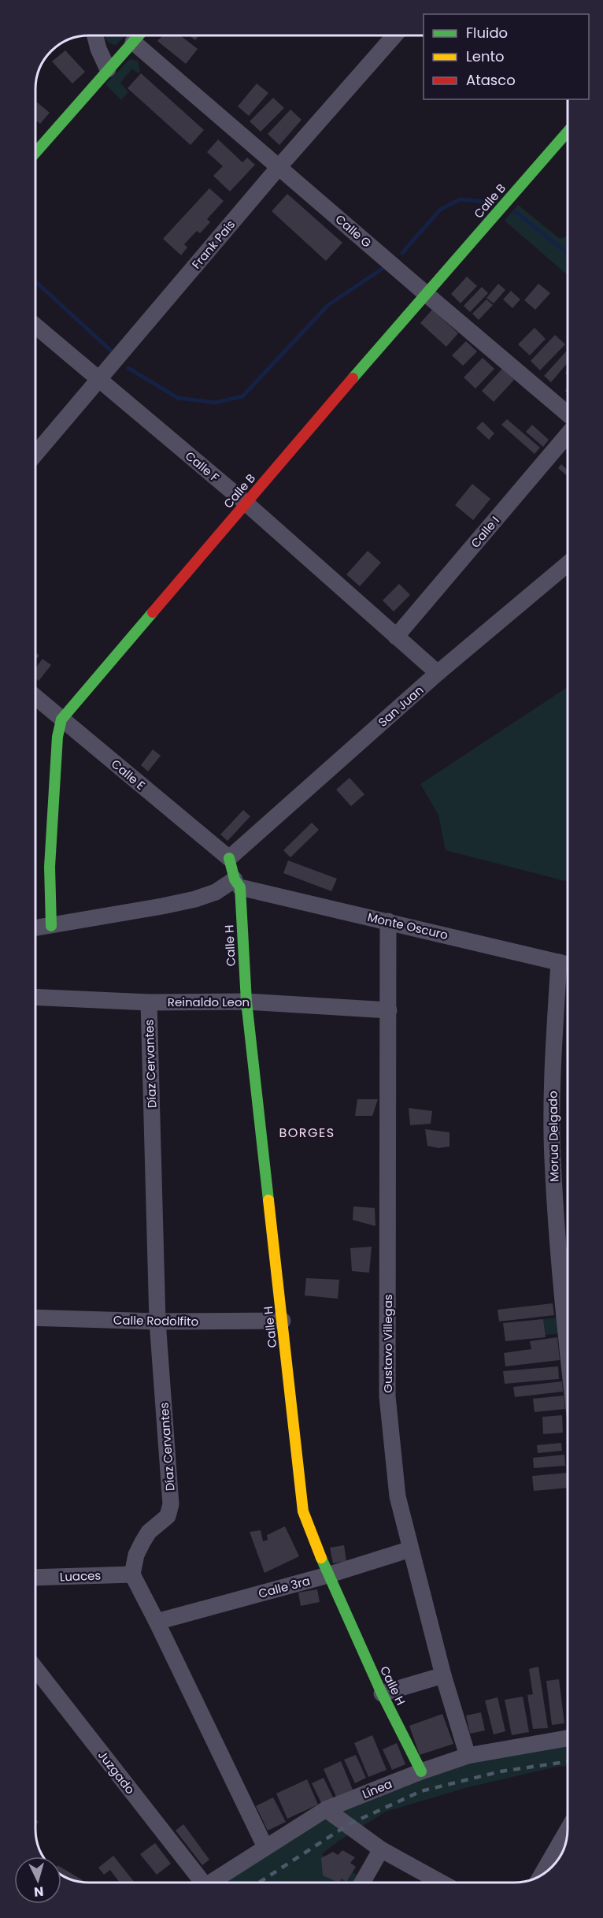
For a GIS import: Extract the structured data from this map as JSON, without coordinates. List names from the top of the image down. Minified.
{"streets":{"street":["Calle B","Calle G","Frank Pais","Calle F","Calle I","San Juan","Calle E","Monte Oscuro","Calle H","Reinaldo Leon","Díaz Cervantes","Morua Delgado","Calle Rodolfito","Gustavo Villegas","Luaces","Calle 3ra","Juzgado","Línea"]},"crossings":[["Calle B","Calle G"],["Calle B","Calle F"],["Calle B","Calle E"],["Calle G","Frank Pais"],["Frank Pais","Calle F"],["Calle F","Calle I"],["Calle F","San Juan"],["San Juan","Calle E"],["San Juan","Calle H"],["Calle E","Calle H"],["Monte Oscuro","Calle H"],["Monte Oscuro","Morua Delgado"],["Monte Oscuro","Gustavo Villegas"],["Calle H","Reinaldo Leon"],["Calle H","Calle Rodolfito"],["Calle H","Calle 3ra"],["Calle H","Línea"],["Reinaldo Leon","Díaz Cervantes"],["Reinaldo Leon","Gustavo Villegas"],["Díaz Cervantes","Calle Rodolfito"],["Díaz Cervantes","Luaces"],["Gustavo Villegas","Calle 3ra"],["Gustavo Villegas","Línea"]],"districts":["BORGES"],"legend":["Fluido","Lento","Atasco"],"north":"bottom"}
